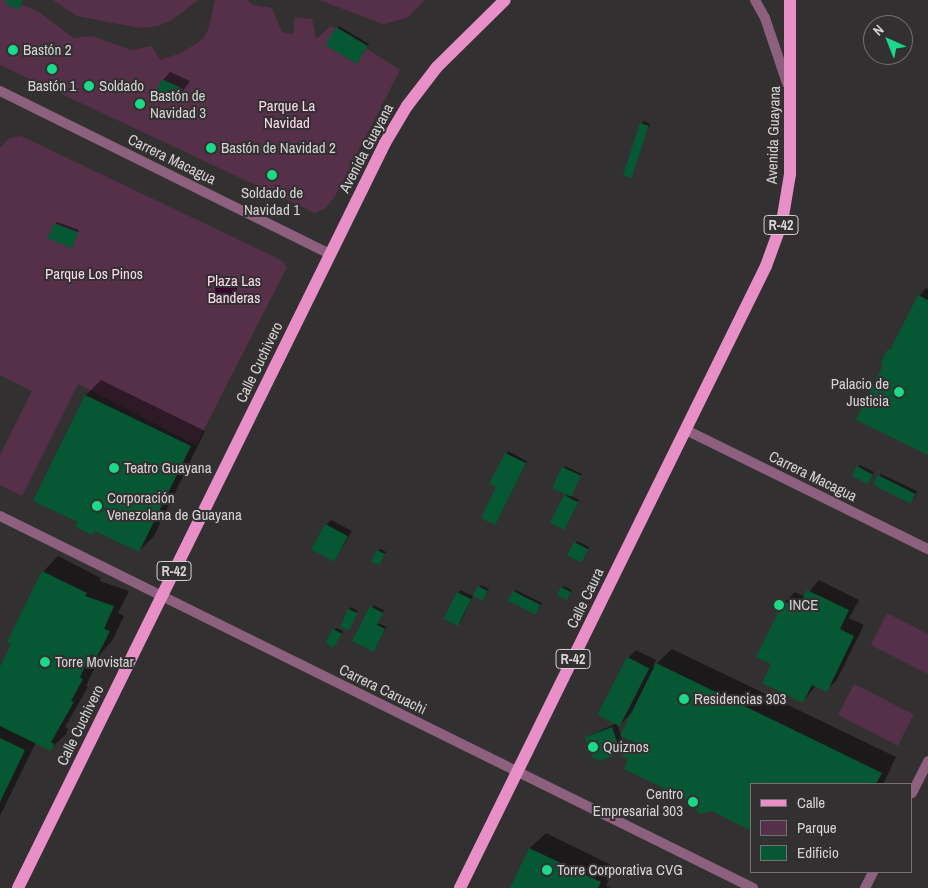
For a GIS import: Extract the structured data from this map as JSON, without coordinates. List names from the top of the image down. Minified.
{"streets":{"main road":["Avenida Guayana","R-42","Calle Cuchivero","Calle Caura"],"street":["Carrera Macagua","Carrera Caruachi"]},"crossings":[["Avenida Guayana","Carrera Macagua"],["Avenida Guayana","Calle Cuchivero"],["Avenida Guayana","Calle Caura"],["Carrera Macagua","Calle Cuchivero"],["Carrera Macagua","Calle Caura"],["Calle Cuchivero","Carrera Caruachi"],["Calle Caura","Carrera Caruachi"]],"parks":["Parque La Navidad","Parque Los Pinos","Plaza Las Banderas"],"places":["Bastón 2","Bastón 1","Soldado","Bastón de Navidad 3","Bastón de Navidad 2","Soldado de Navidad 1","Palacio de Justicia","Teatro Guayana","Corporación Venezolana de Guayana","INCE","Torre Movistar","Residencias 303","Quiznos","Centro Empresarial 303","Torre Corporativa CVG"],"legend":["Calle","Parque","Edificio"],"north":"top left"}
